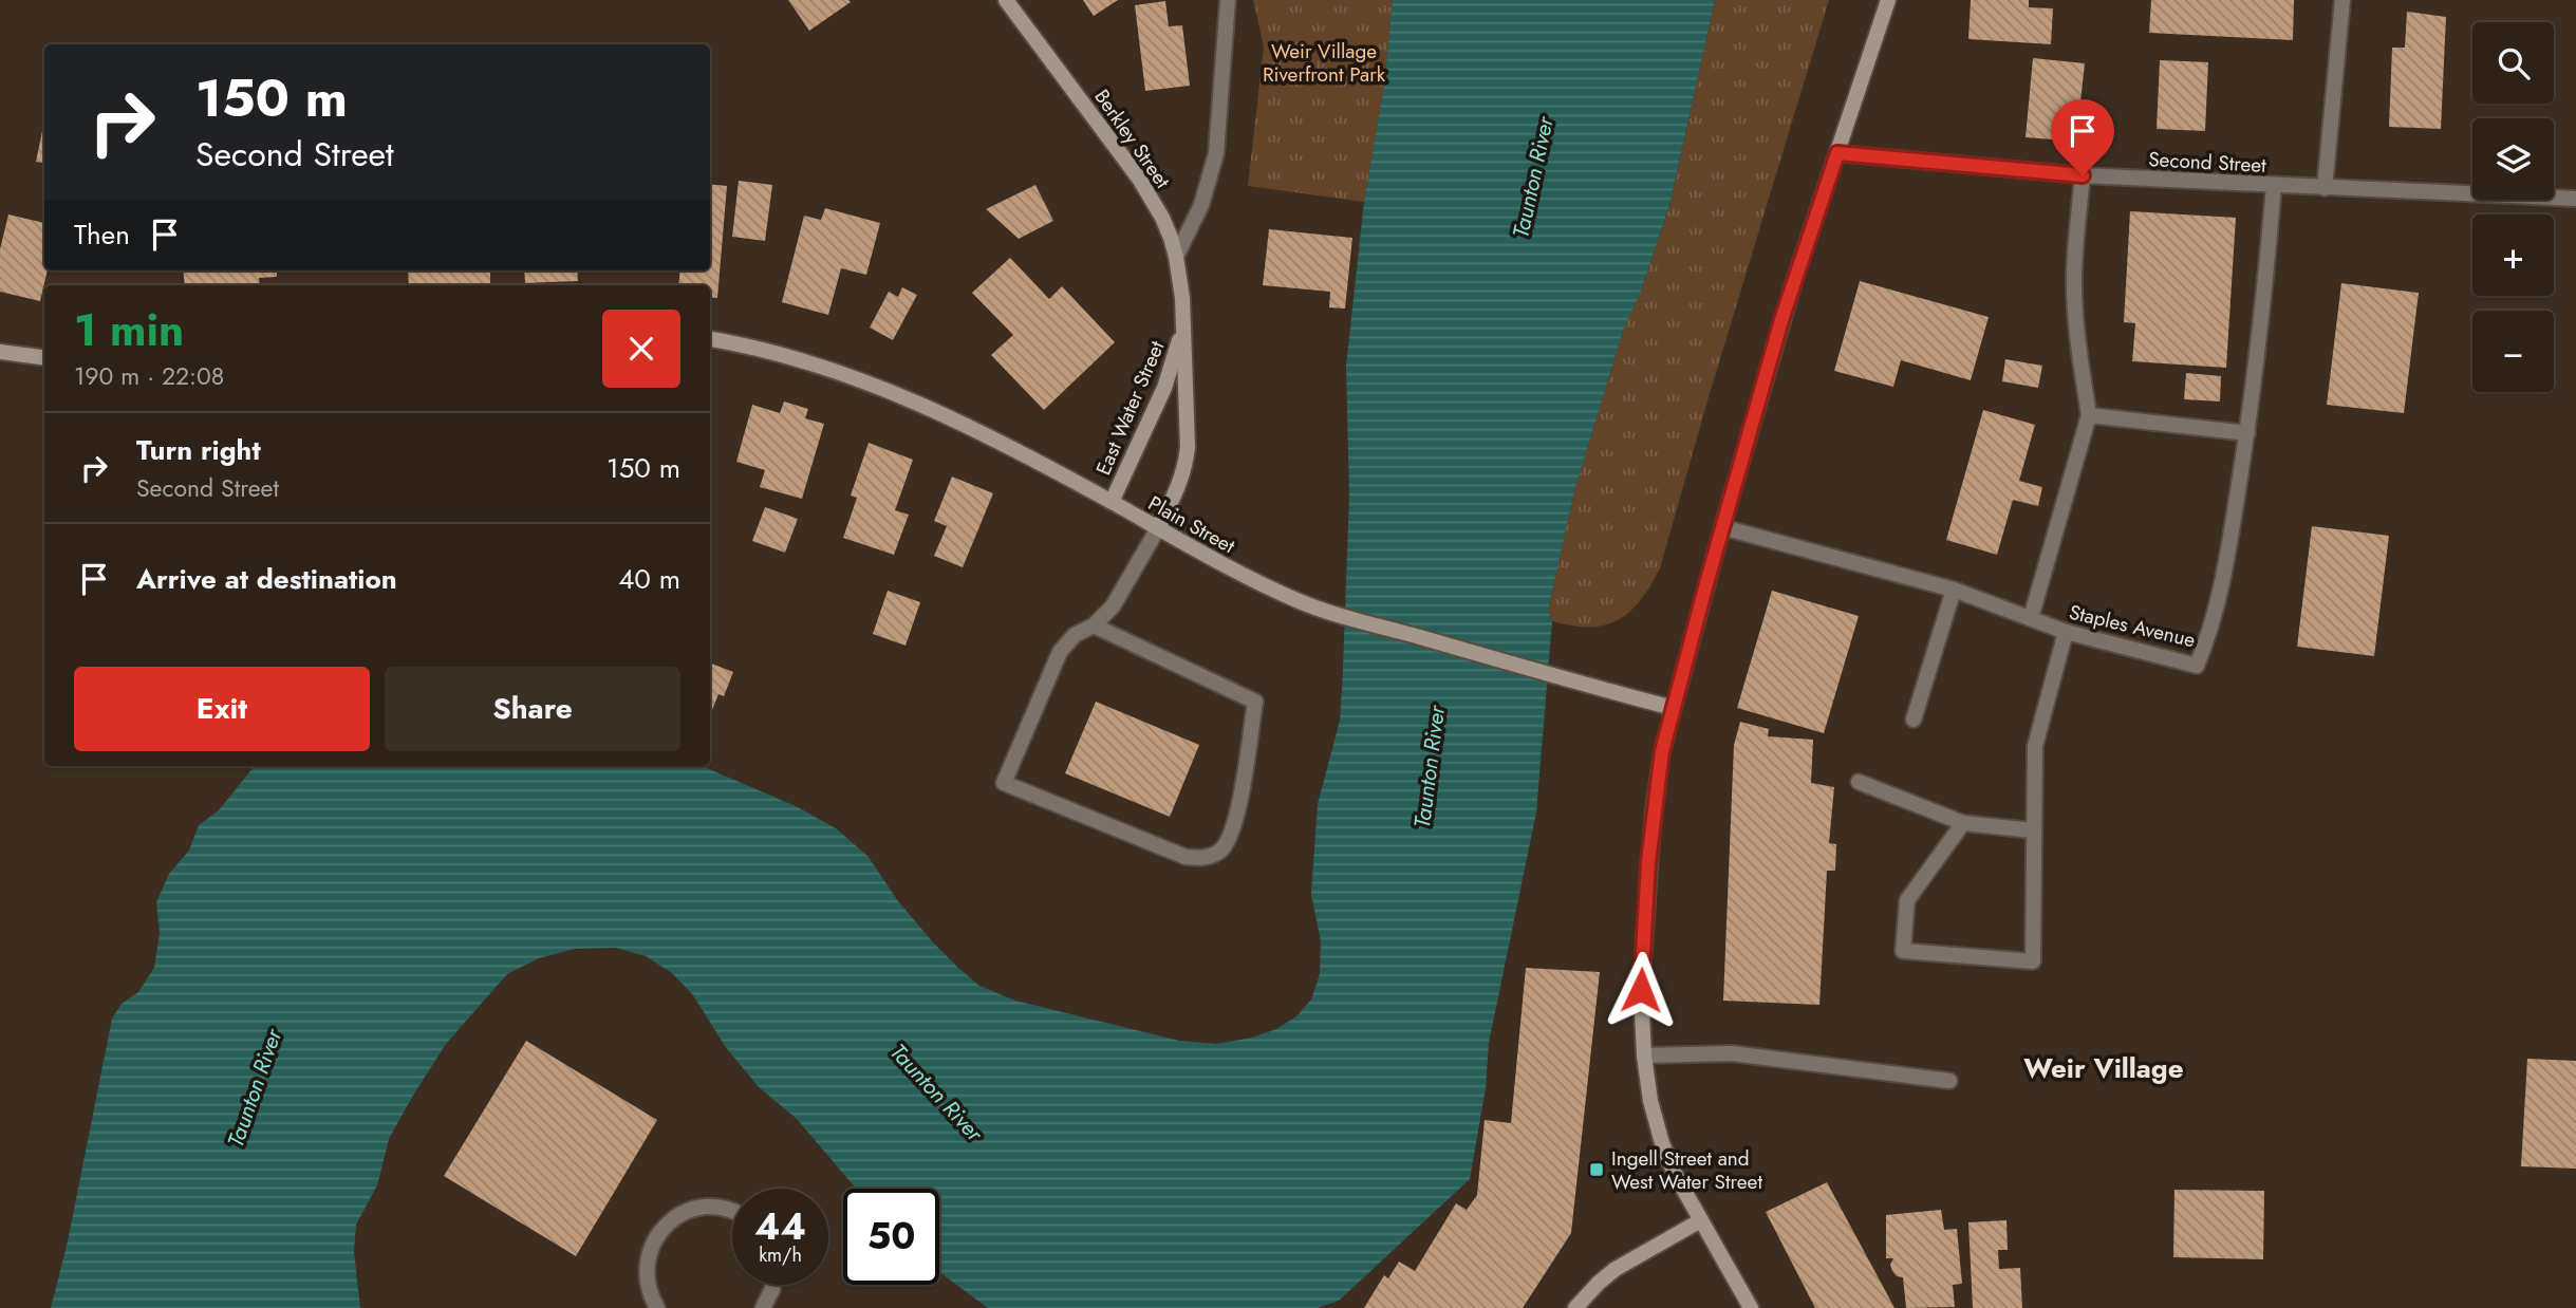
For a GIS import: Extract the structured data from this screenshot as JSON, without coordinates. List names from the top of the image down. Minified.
{"streets":{"main road":["Berkley Street","East Water Street","Plain Street"],"street":["Second Street","Staples Avenue"]},"crossings":[["Berkley Street","East Water Street"],["Second Street","Staples Avenue"],["East Water Street","Plain Street"]],"districts":["Weir Village"],"water":["Taunton River"],"parks":["Weir Village Riverfront Park"],"places":{"transit":["Ingell Street and West Water Street"]},"page":{"map_buttons":["+","−"],"turn":["150 m","Second Street"],"then":"Then","heading":["1 min","190 m · 22:08"],"list":[{"name":"Turn right","note":"Second Street","value":"150 m"},{"name":"Arrive at destination","value":"40 m"}],"buttons":["Exit","Share"],"speed":"44 km/h","limit":"50"}}
